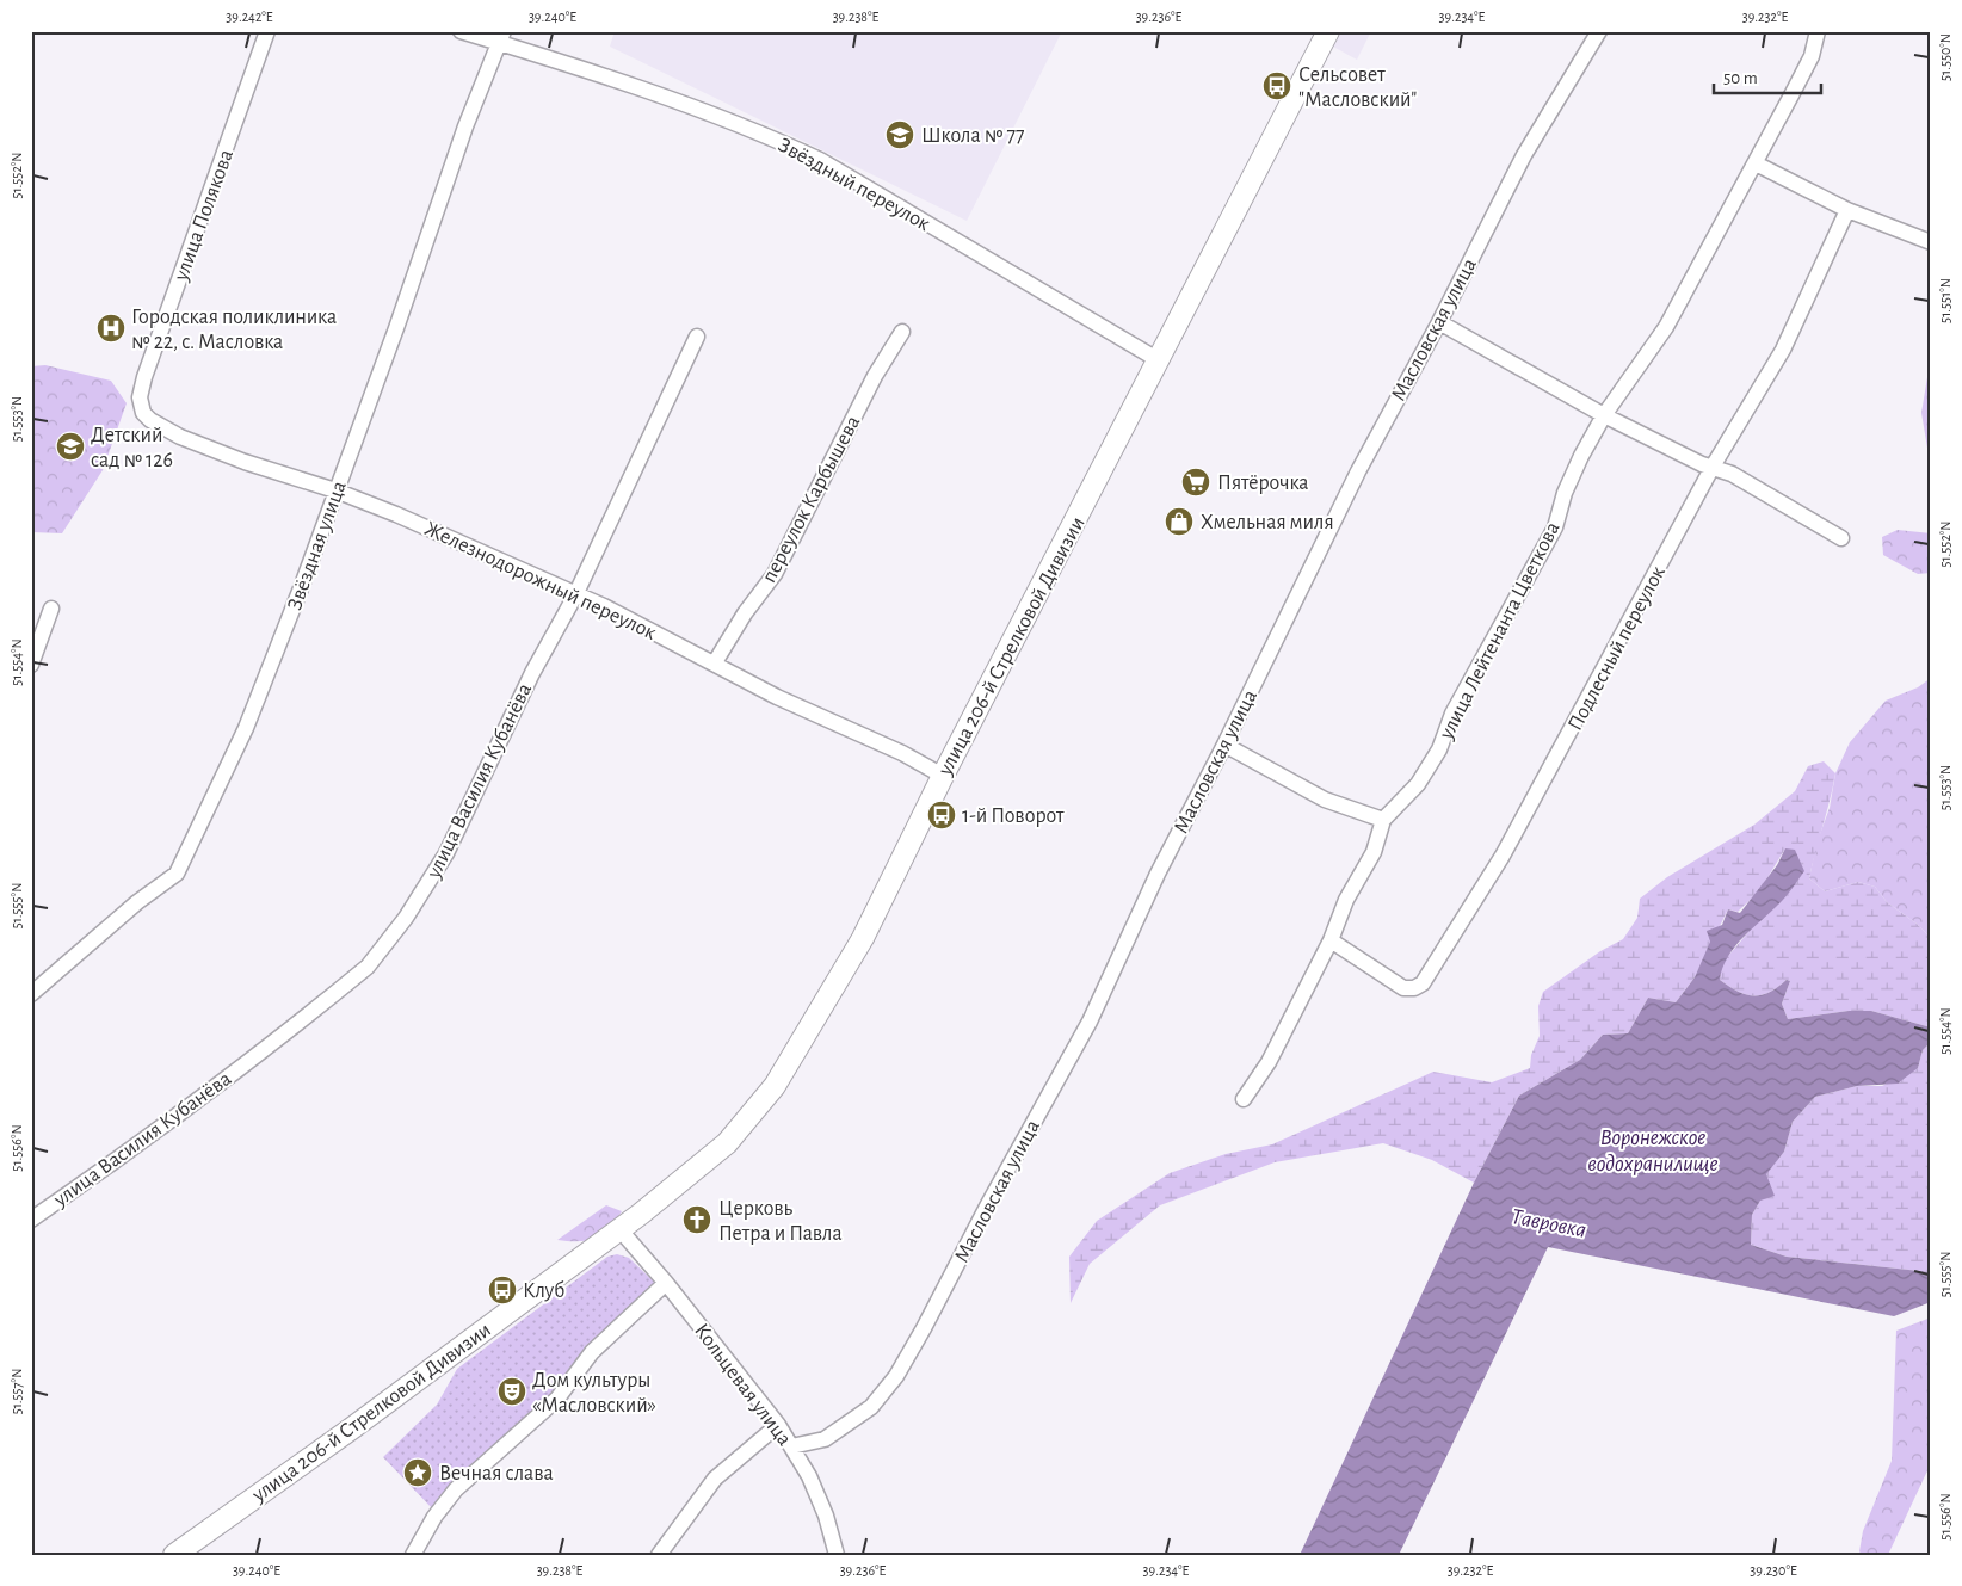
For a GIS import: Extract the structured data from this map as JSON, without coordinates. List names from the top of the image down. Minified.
{"streets":{"main road":["улица 206-й Стрелковой Дивизии"],"street":["Звёздный переулок","улица Полякова","Масловская улица","переулок Карбышева","Звёздная улица","Железнодорожный переулок","улица Лейтенанта Цветкова","Подлесный переулок","улица Василия Кубанёва","Кольцевая улица"]},"crossings":[["Звёздный переулок","Звёздная улица"],["Звёздный переулок","улица 206-й Стрелковой Дивизии"],["улица Полякова","Железнодорожный переулок"],["Масловская улица","Кольцевая улица"],["переулок Карбышева","Железнодорожный переулок"],["Звёздная улица","Железнодорожный переулок"],["Железнодорожный переулок","улица 206-й Стрелковой Дивизии"],["Железнодорожный переулок","улица Василия Кубанёва"],["улица 206-й Стрелковой Дивизии","Кольцевая улица"]],"water":["Воронежское водохранилище","Тавровка"],"places":{"bus stop":["Сельсовет \"Масловский\"","1-й Поворот","Клуб"],"school or university":["Школа № 77","Детский сад № 126"],"hospital":["Городская поликлиника № 22, с. Масловка"],"supermarket":["Пятёрочка"],"shop":["Хмельная миля"],"church":["Церковь Петра и Павла"],"theatre":["Дом культуры «Масловский»"],"place":["Вечная слава"]},"scale_bar":"50 m","coordinates":["39.242°E","39.240°E","39.238°E","39.236°E","39.234°E","39.232°E","51.550°N","51.552°N","51.551°N","51.553°N","51.554°N","51.555°N","51.556°N","51.557°N","39.230°E"]}
